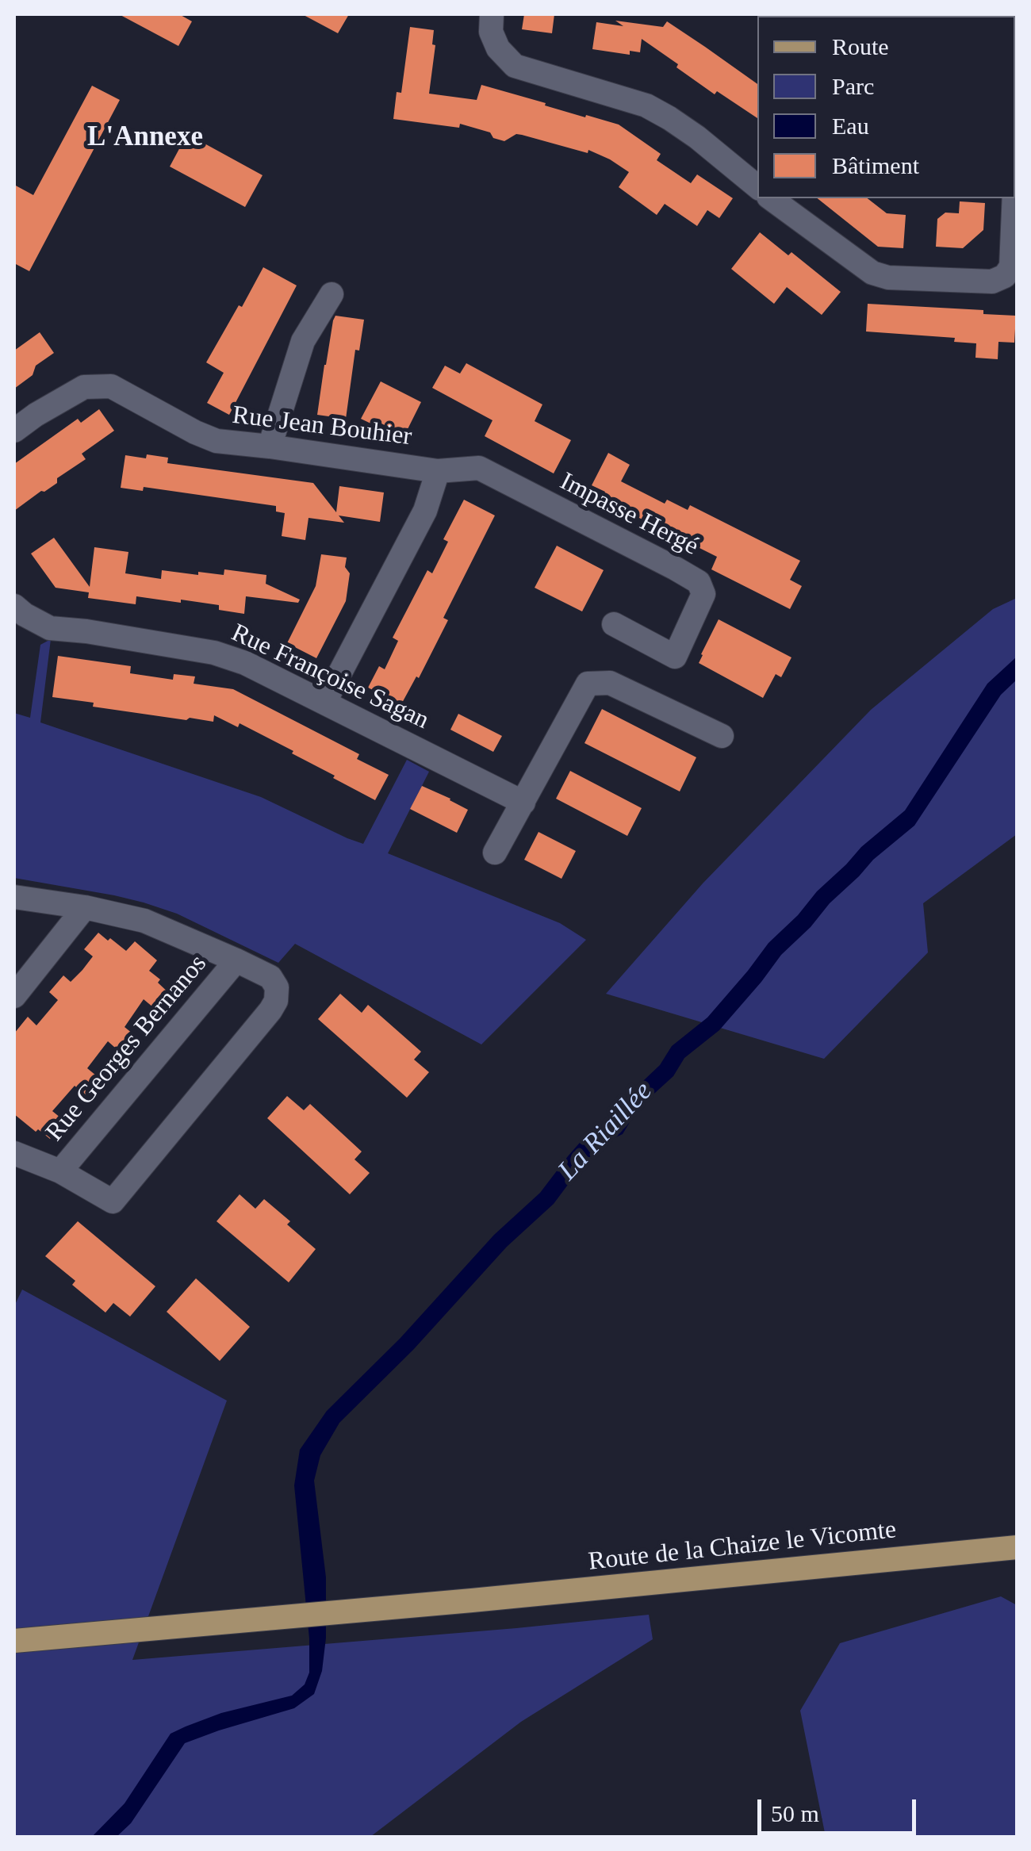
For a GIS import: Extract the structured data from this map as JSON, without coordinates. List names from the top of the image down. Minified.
{"streets":{"main road":["Route de la Chaize le Vicomte"],"street":["Rue Jean Bouhier","Impasse Hergé","Rue Françoise Sagan","Rue Georges Bernanos"]},"crossings":[["Rue Jean Bouhier","Impasse Hergé"],["Rue Jean Bouhier","Rue Françoise Sagan"]],"districts":["L'Annexe"],"water":["La Riaillée"],"legend":["Route","Parc","Eau","Bâtiment"],"scale_bar":"50 m"}
